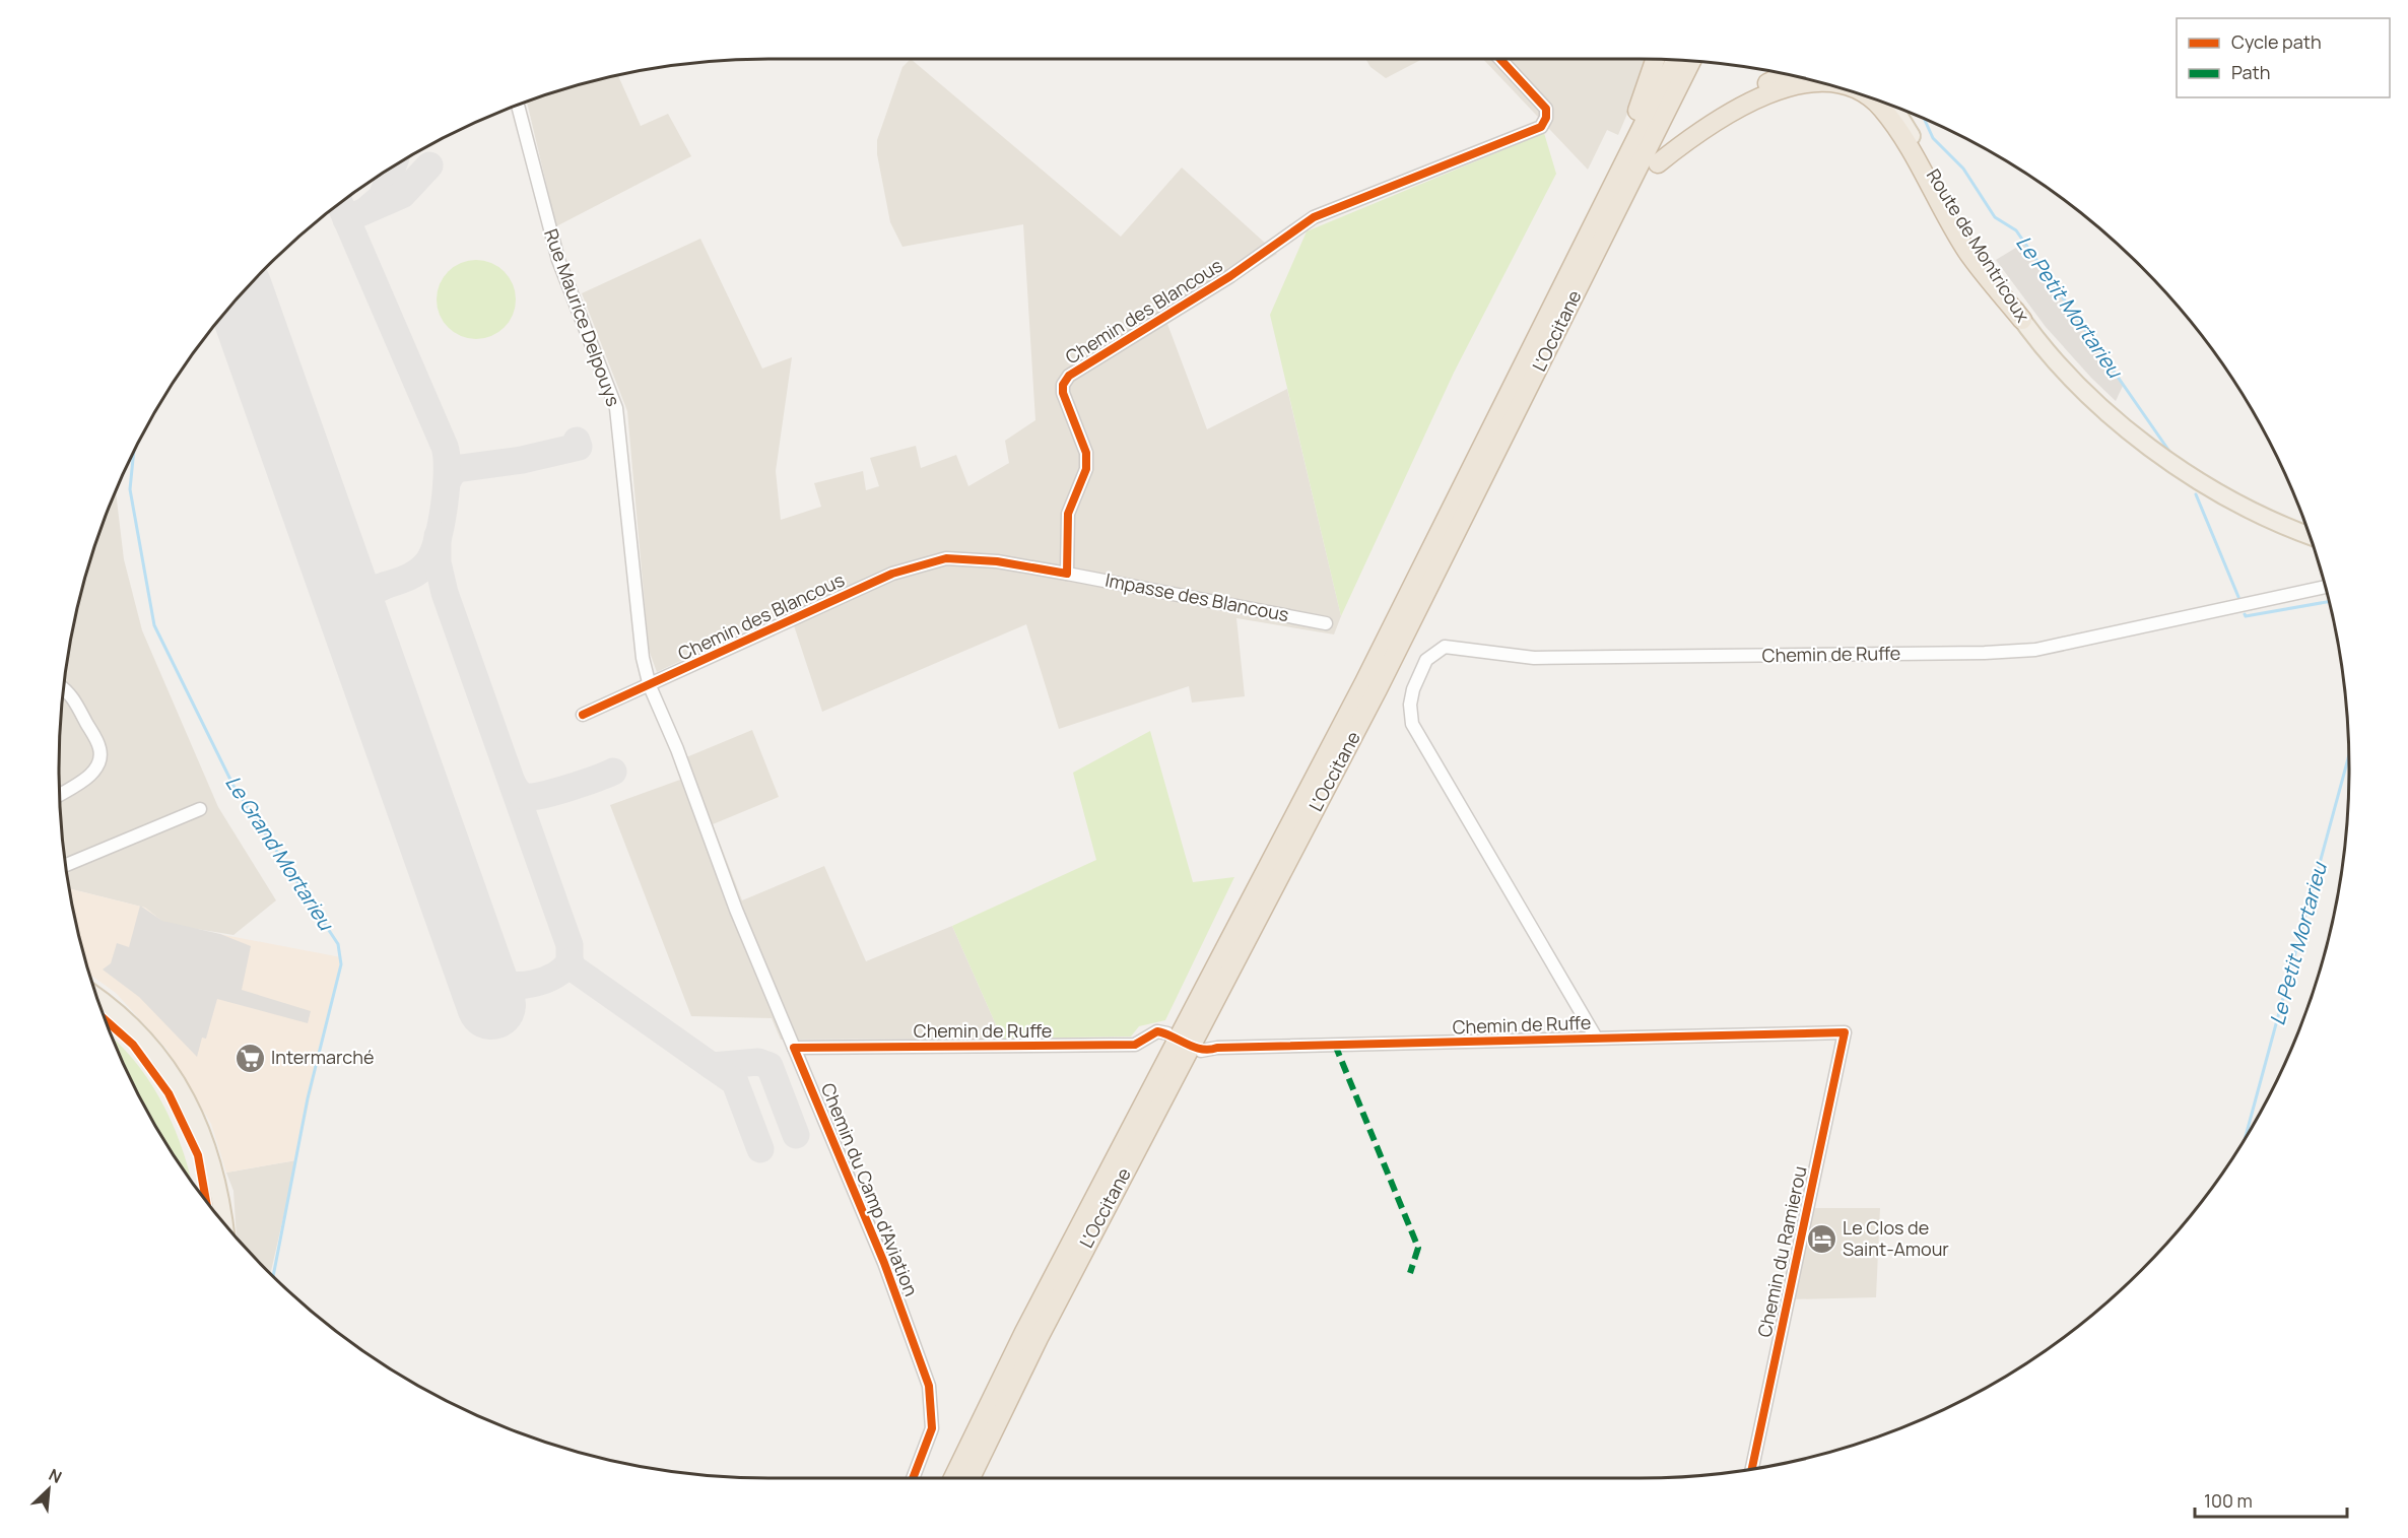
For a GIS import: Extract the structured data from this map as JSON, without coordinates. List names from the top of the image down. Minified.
{"streets":{"highway":["L'Occitane"],"main road":["Route de Montricoux"],"street":["Chemin des Blancous","Rue Maurice Delpouys","Impasse des Blancous","Chemin de Ruffe","Chemin du Camp d'Aviation","Chemin du Ramierou"]},"crossings":[["Chemin des Blancous","Rue Maurice Delpouys"],["Chemin des Blancous","Impasse des Blancous"],["Chemin des Blancous","Chemin du Camp d'Aviation"],["Rue Maurice Delpouys","Chemin du Camp d'Aviation"],["Chemin de Ruffe","Chemin du Camp d'Aviation"],["Chemin de Ruffe","Chemin du Ramierou"]],"water":["Le Petit Mortarieu","Le Grand Mortarieu"],"places":{"supermarket":["Intermarché"],"hotel":["Le Clos de Saint-Amour"]},"legend":["Cycle path","Path"],"scale_bar":"100 m","north":"top right"}
